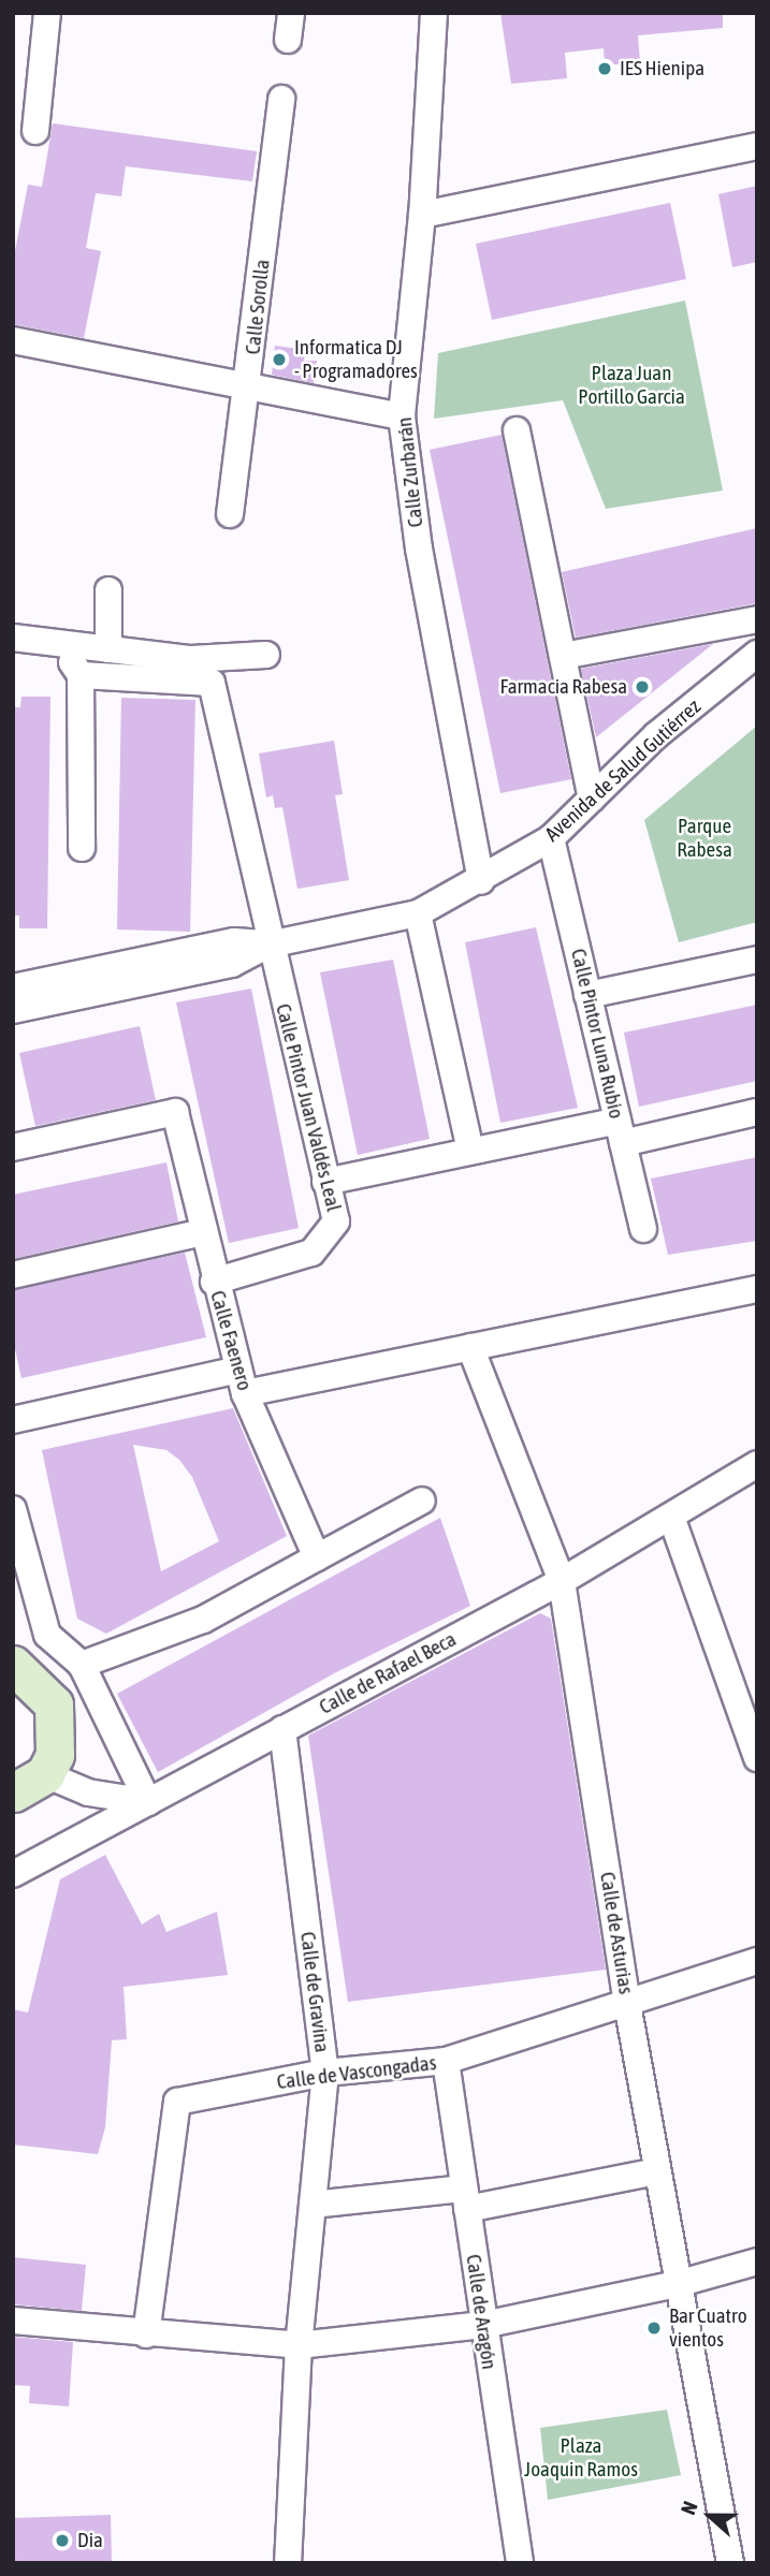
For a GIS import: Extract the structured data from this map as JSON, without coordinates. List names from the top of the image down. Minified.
{"streets":{"street":["Calle Sorolla","Calle Zurbarán","Avenida de Salud Gutiérrez","Calle Pintor Luna Rubio","Calle Pintor Juan Valdés Leal","Calle Faenero","Calle de Rafael Beca","Calle de Asturias","Calle de Gravina","Calle de Vascongadas","Calle de Aragón"]},"crossings":[["Calle Zurbarán","Avenida de Salud Gutiérrez"],["Avenida de Salud Gutiérrez","Calle Pintor Luna Rubio"],["Avenida de Salud Gutiérrez","Calle Pintor Juan Valdés Leal"],["Calle Pintor Juan Valdés Leal","Calle Faenero"],["Calle de Rafael Beca","Calle de Asturias"],["Calle de Rafael Beca","Calle de Gravina"],["Calle de Asturias","Calle de Vascongadas"],["Calle de Gravina","Calle de Vascongadas"],["Calle de Vascongadas","Calle de Aragón"]],"parks":["Plaza Juan Portillo Garcia","Parque Rabesa","Plaza Joaquin Ramos"],"places":["IES Hienipa","Informatica DJ - Programadores","Farmacia Rabesa","Bar Cuatro vientos","Dia"],"north":"left"}
